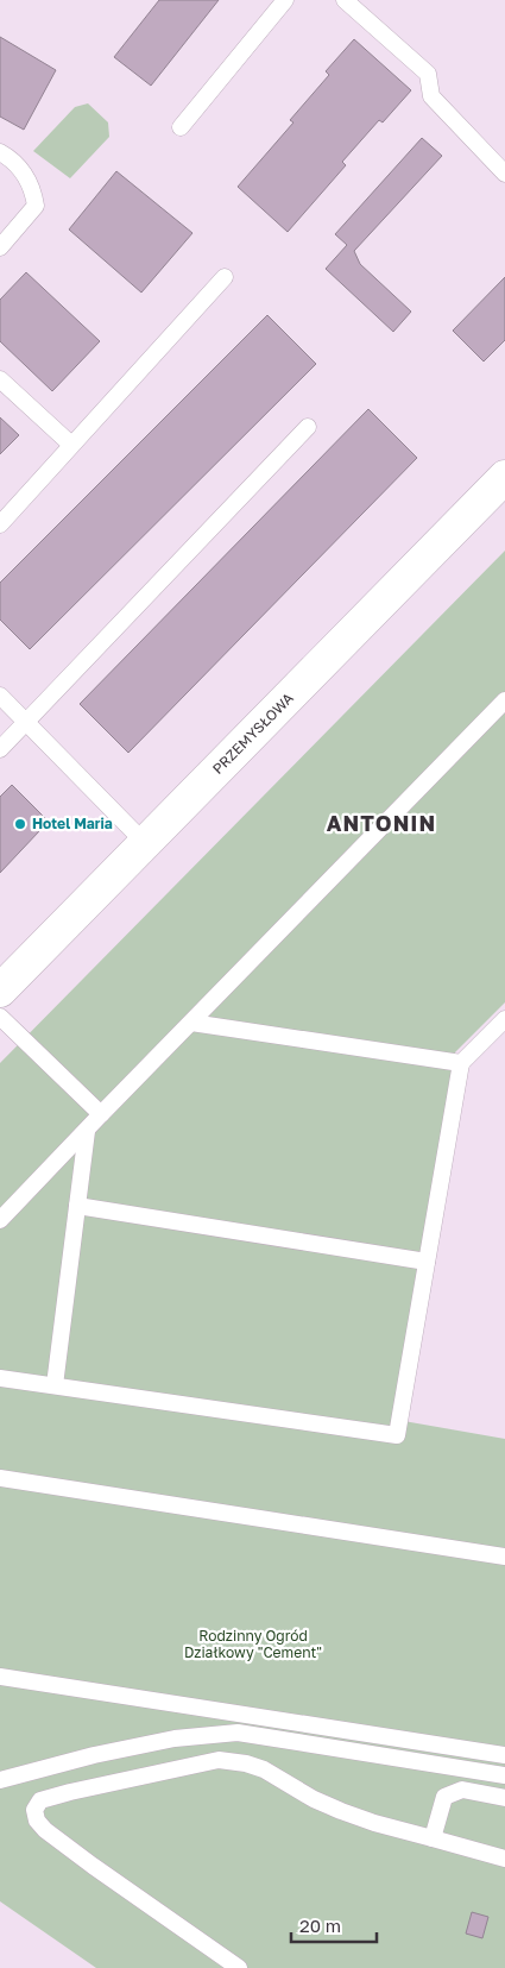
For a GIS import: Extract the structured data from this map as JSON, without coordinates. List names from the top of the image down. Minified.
{"streets":{"main road":["PRZEMYSŁOWA"]},"districts":["ANTONIN"],"parks":["Rodzinny Ogród Działkowy \"Cement\""],"places":["Hotel Maria"],"scale_bar":"20 m"}
